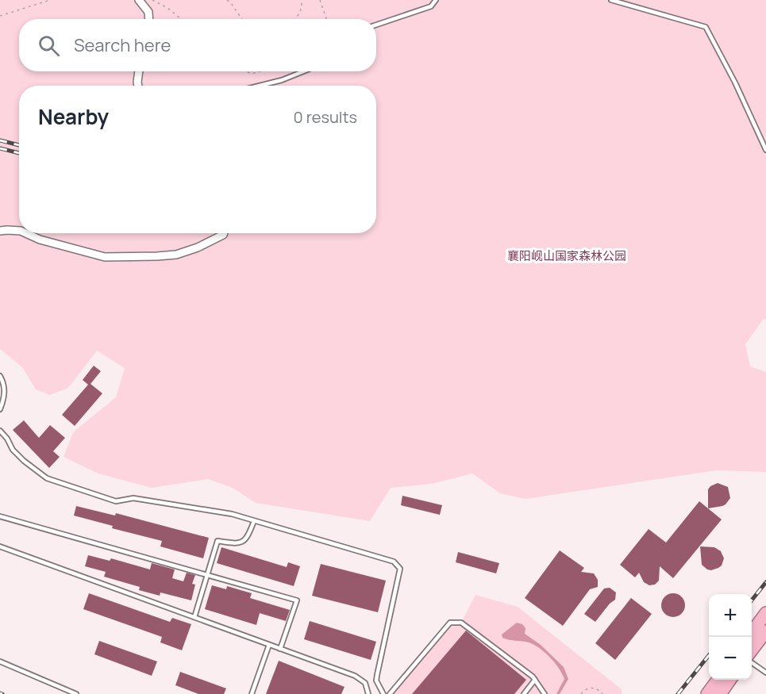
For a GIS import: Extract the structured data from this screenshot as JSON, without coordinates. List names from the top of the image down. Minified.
{"parks":["襄阳岘山国家森林公园"],"page":{"search":"Search here","heading":["Nearby","0 results"],"map_buttons":["+","−"]}}
